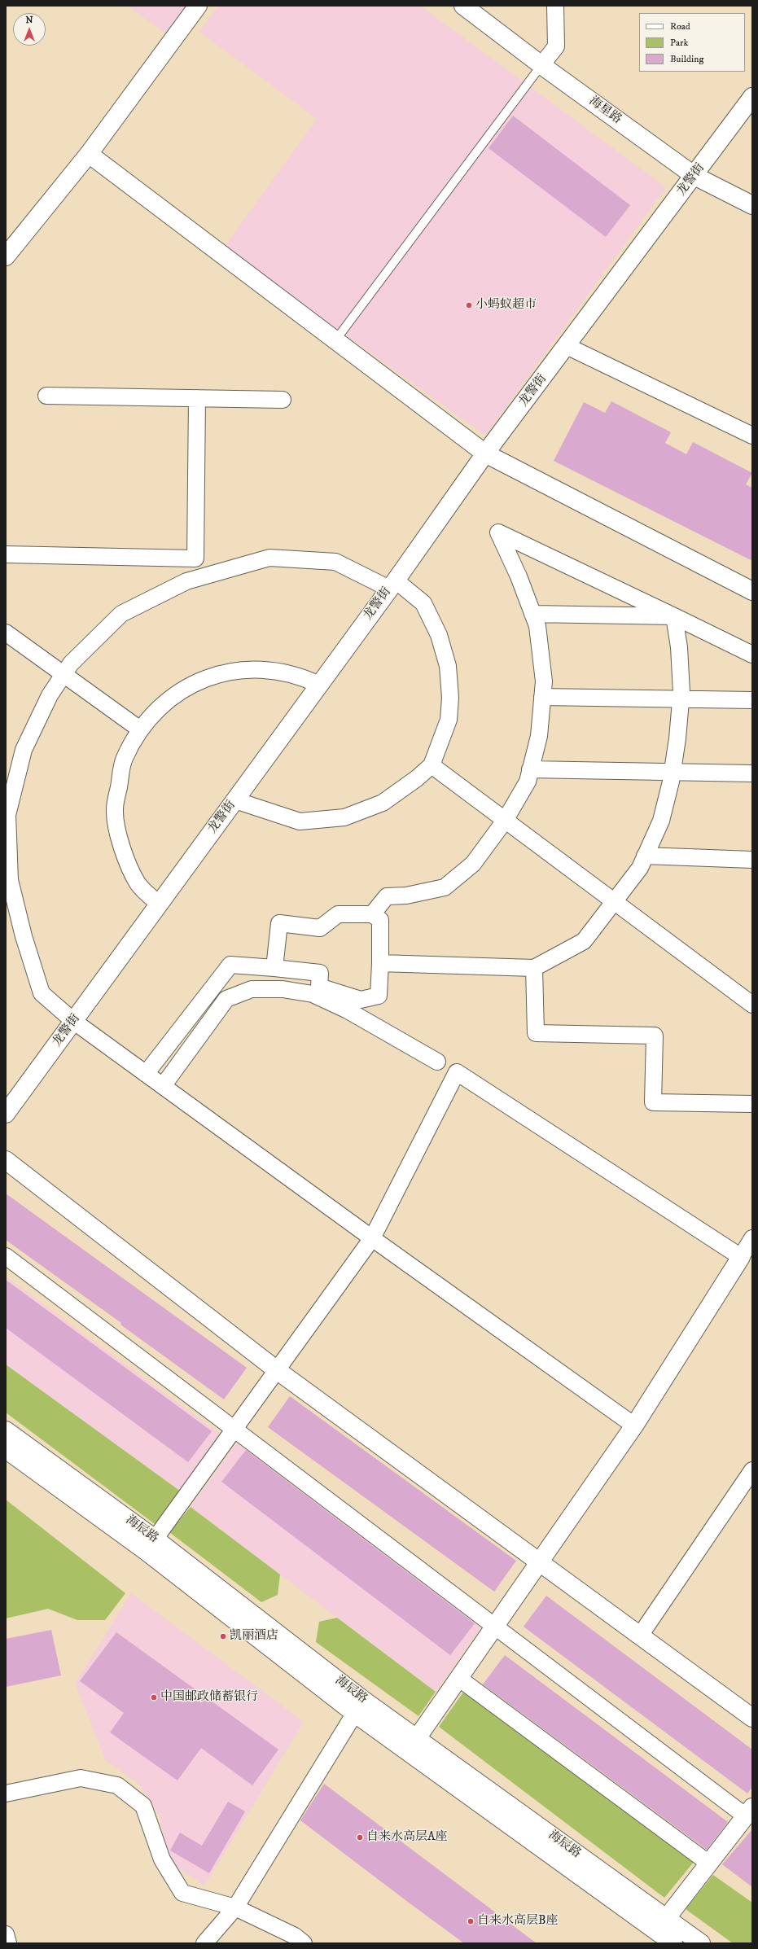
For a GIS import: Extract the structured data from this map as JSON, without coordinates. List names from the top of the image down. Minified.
{"streets":{"street":["海星路","龙警街","海辰路"]},"crossings":[["海星路","龙警街"]],"places":["小蚂蚁超市","凯丽酒店","中国邮政储蓄银行","自来水高层A座","自来水高层B座"],"legend":["Road","Park","Building"],"north":"top"}
